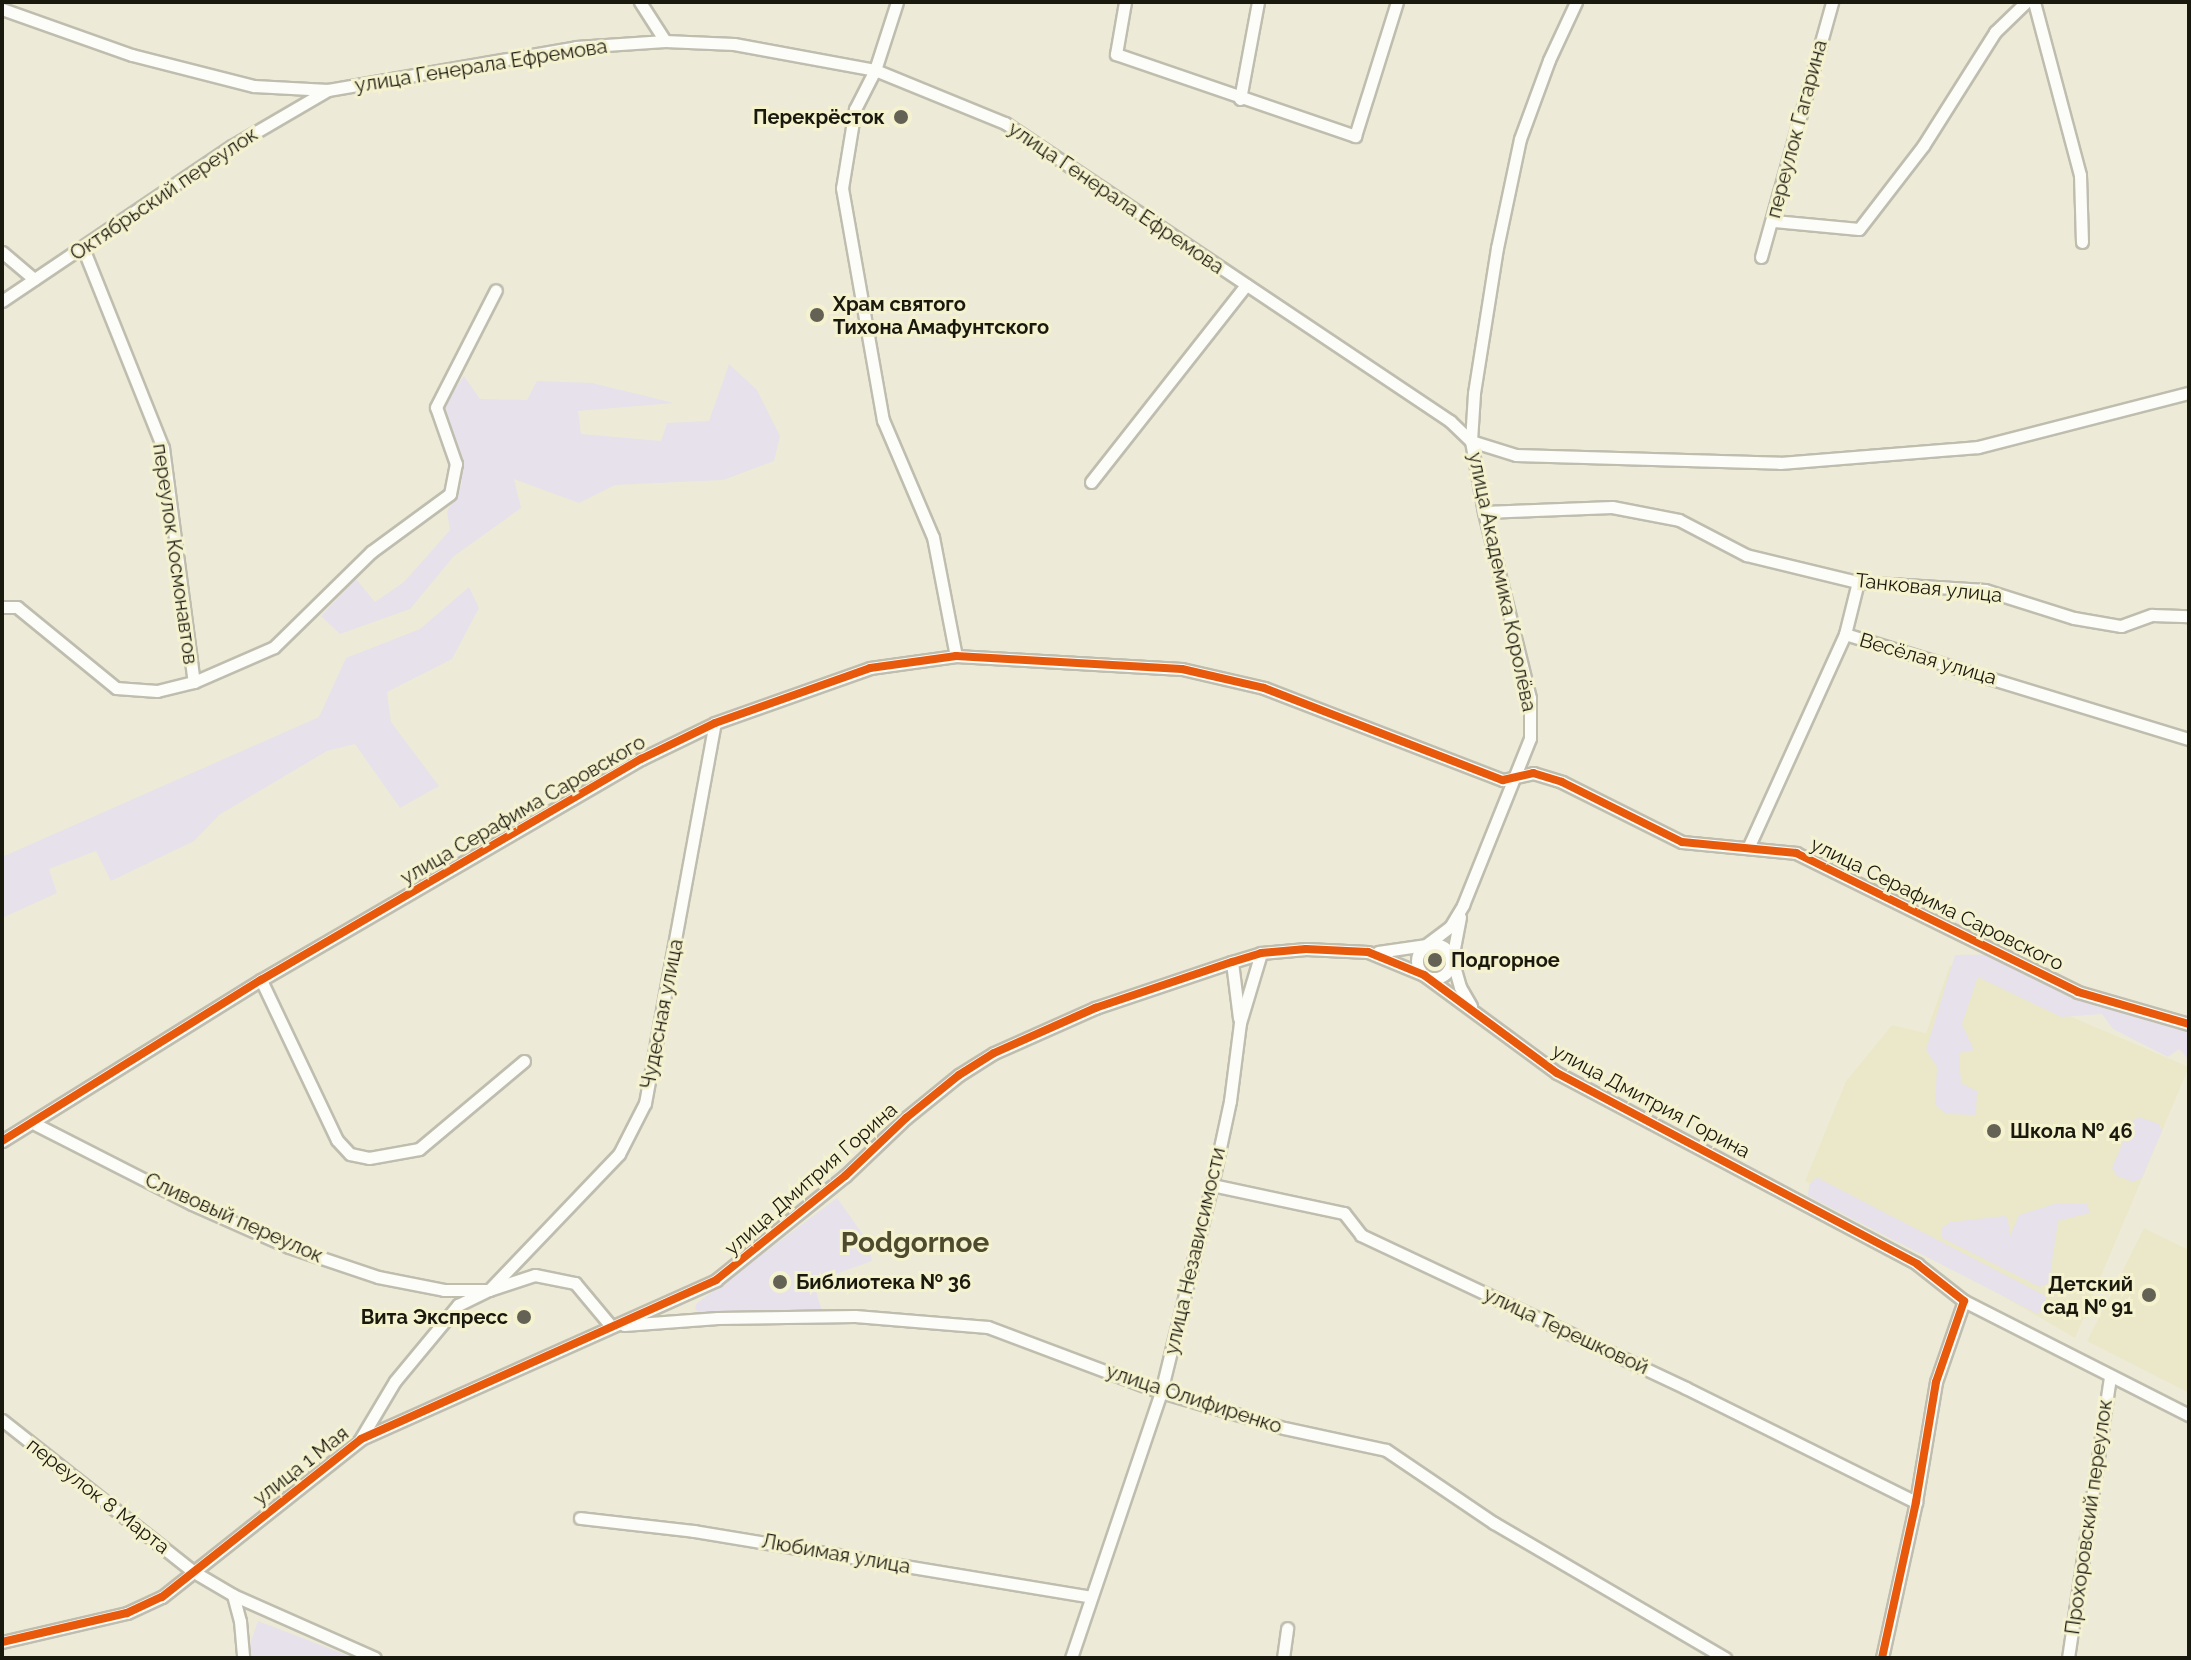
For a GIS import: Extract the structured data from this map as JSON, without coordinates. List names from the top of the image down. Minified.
{"streets":{"street":["улица Генерала Ефремова","переулок Гагарина","Октябрьский переулок","переулок Космонавтов","улица Академика Королёва","Танковая улица","Весёлая улица","улица Серафима Саровского","Чудесная улица","улица Дмитрия Горина","Сливовый переулок","улица Независимости","улица Терешковой","улица Олифиренко","улица 1 Мая","переулок 8 Марта","Прохоровский переулок","Любимая улица"]},"crossings":[["улица Генерала Ефремова","Октябрьский переулок"],["улица Генерала Ефремова","улица Академика Королёва"],["Октябрьский переулок","переулок Космонавтов"],["улица Академика Королёва","Танковая улица"],["улица Академика Королёва","улица Серафима Саровского"],["улица Академика Королёва","улица Дмитрия Горина"],["Весёлая улица","улица Серафима Саровского"],["улица Серафима Саровского","Чудесная улица"],["улица Серафима Саровского","Сливовый переулок"],["Чудесная улица","Сливовый переулок"],["Чудесная улица","улица 1 Мая"],["улица Дмитрия Горина","улица 1 Мая"],["улица Дмитрия Горина","Прохоровский переулок"],["Сливовый переулок","улица Олифиренко"],["Сливовый переулок","улица 1 Мая"],["улица Независимости","улица Терешковой"],["улица Независимости","улица Олифиренко"],["улица Независимости","Любимая улица"],["улица Олифиренко","улица 1 Мая"],["улица 1 Мая","переулок 8 Марта"]],"districts":["Podgornoe"],"places":["Перекрёсток","Храм святого Тихона Амафунтского","Подгорное","Школа № 46","Библиотека № 36","Детский сад № 91","Вита Экспресс"]}
